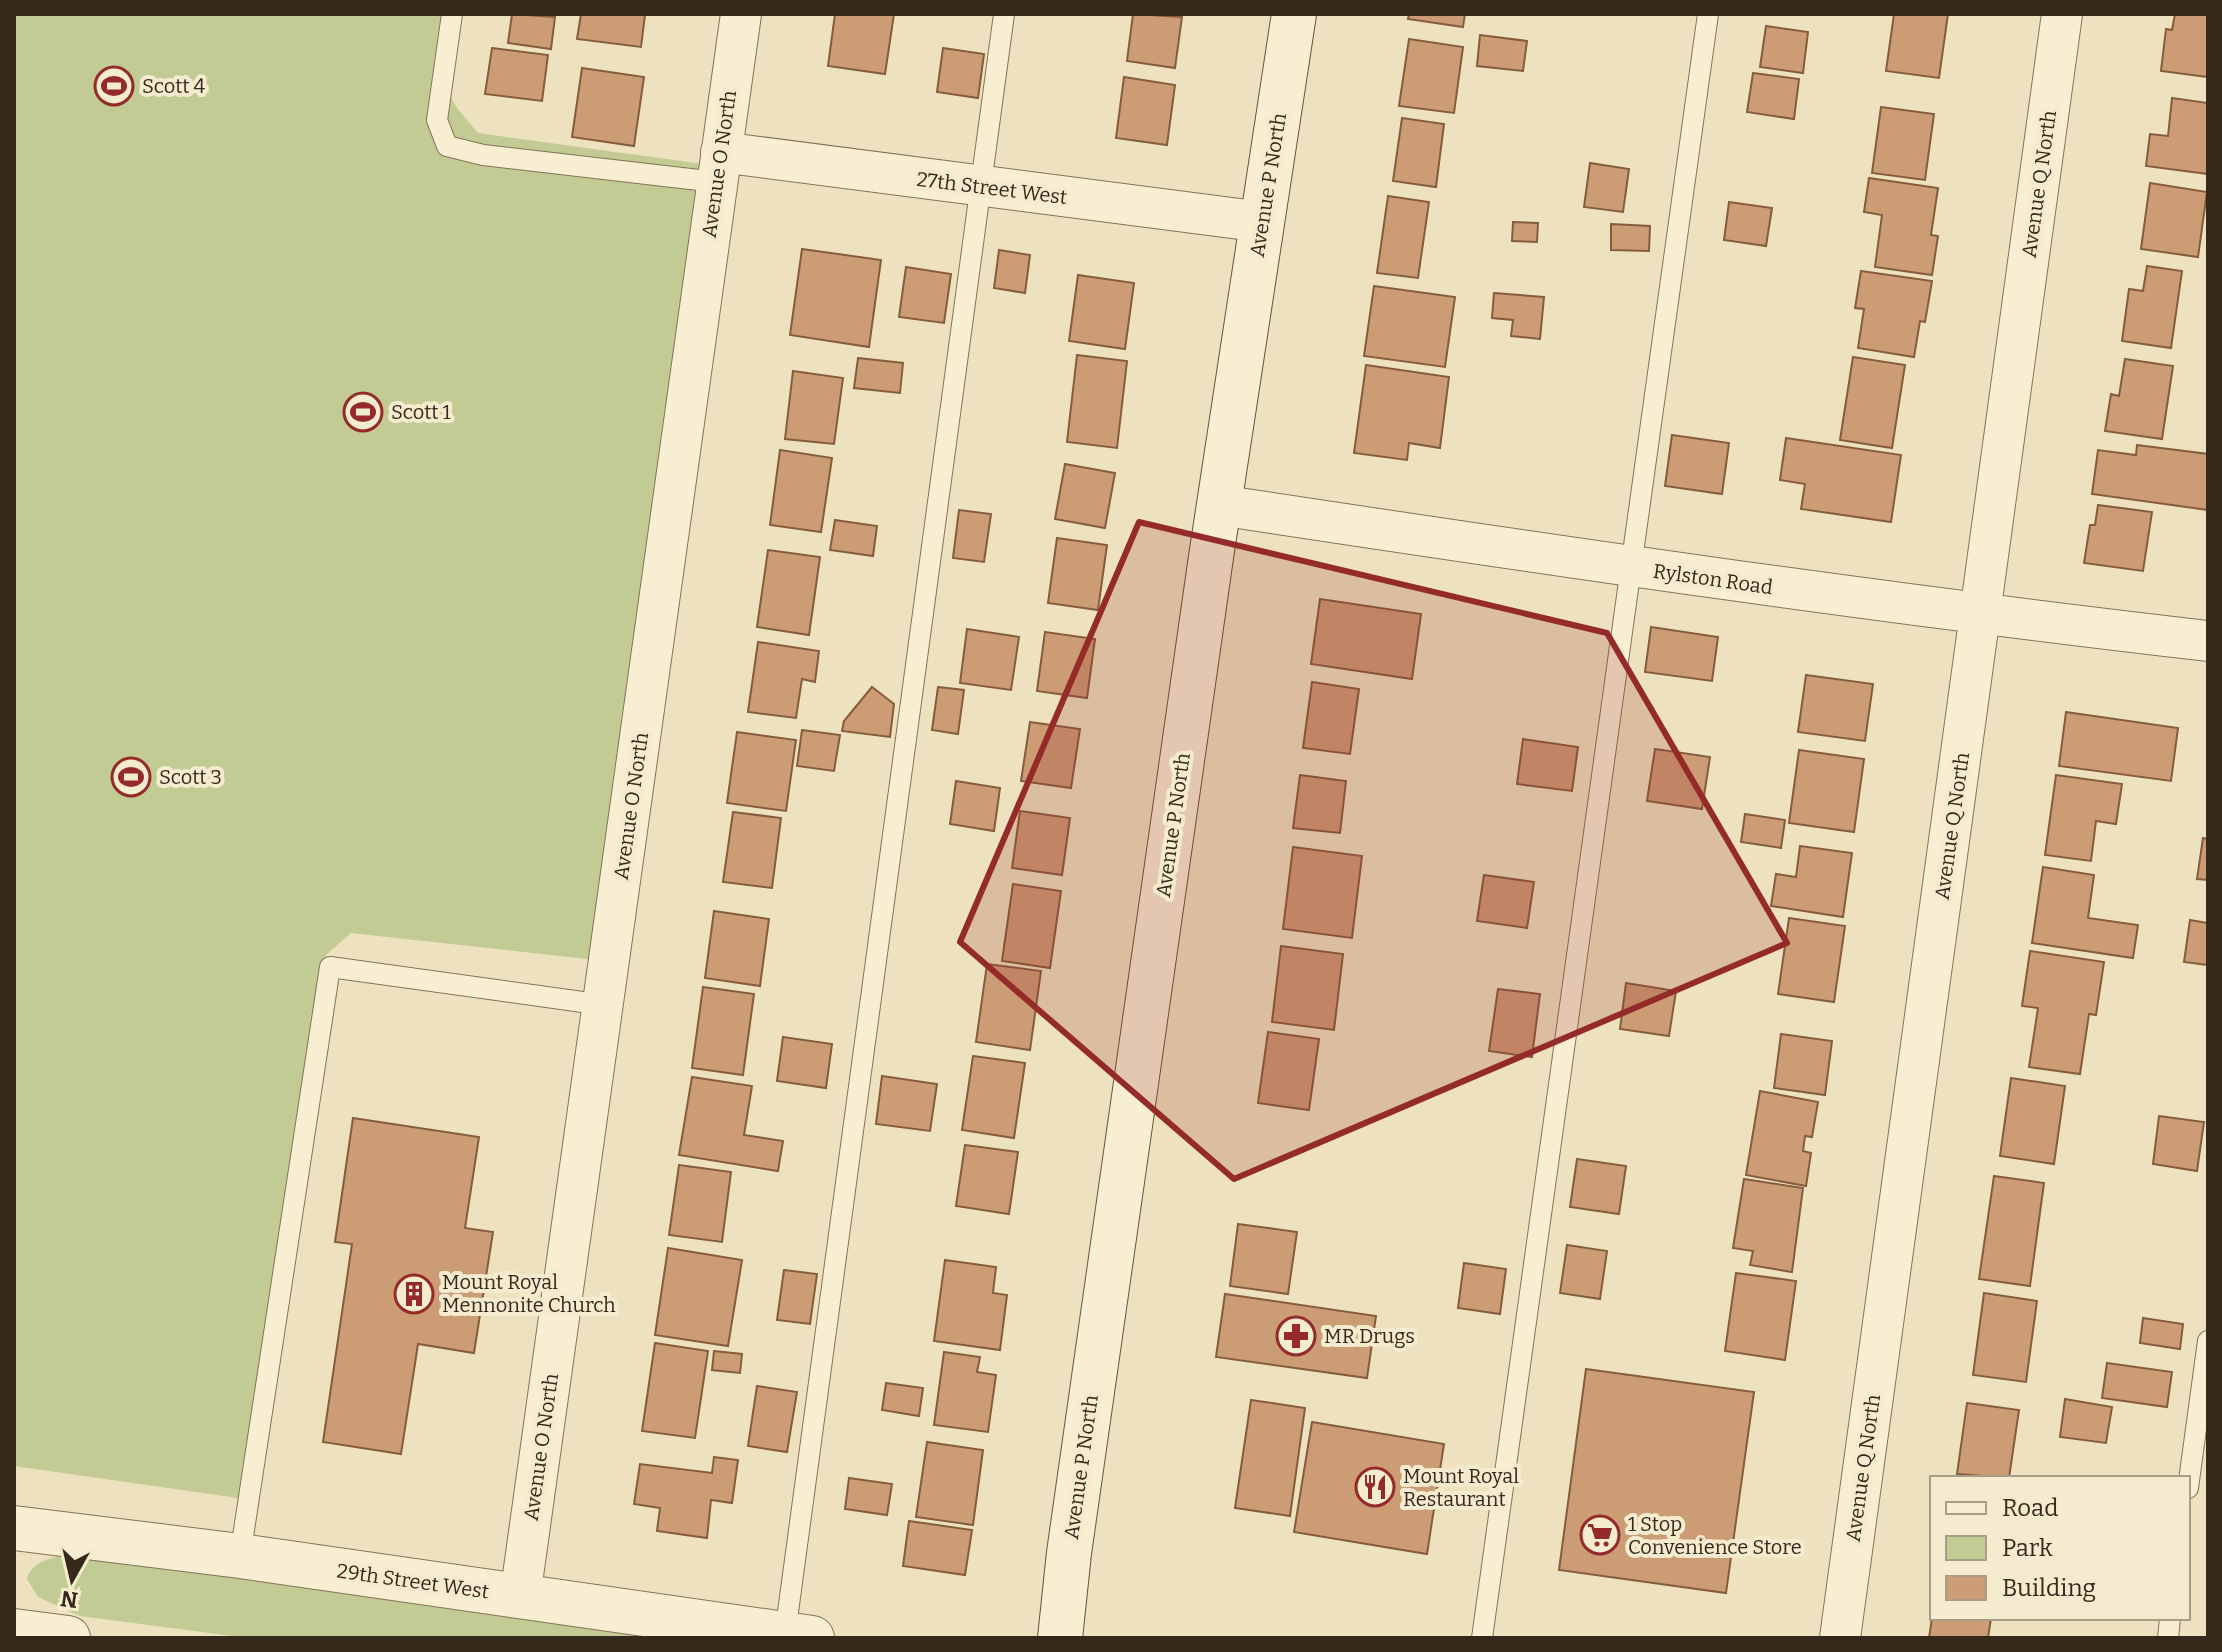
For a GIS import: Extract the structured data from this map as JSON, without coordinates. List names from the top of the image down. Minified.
{"streets":{"main road":["Avenue P North","29th Street West"],"street":["Avenue O North","Avenue Q North","27th Street West","Rylston Road"]},"crossings":[["Avenue O North","27th Street West"],["Avenue O North","29th Street West"],["Avenue Q North","Rylston Road"],["Avenue P North","27th Street West"],["Avenue P North","Rylston Road"]],"places":{"sports":["Scott 4","Scott 1","Scott 3"],"building":["Mount Royal Mennonite Church"],"pharmacy":["MR Drugs"],"restaurant":["Mount Royal Restaurant"],"supermarket":["1 Stop Convenience Store"]},"legend":["Road","Park","Building"],"north":"bottom"}
